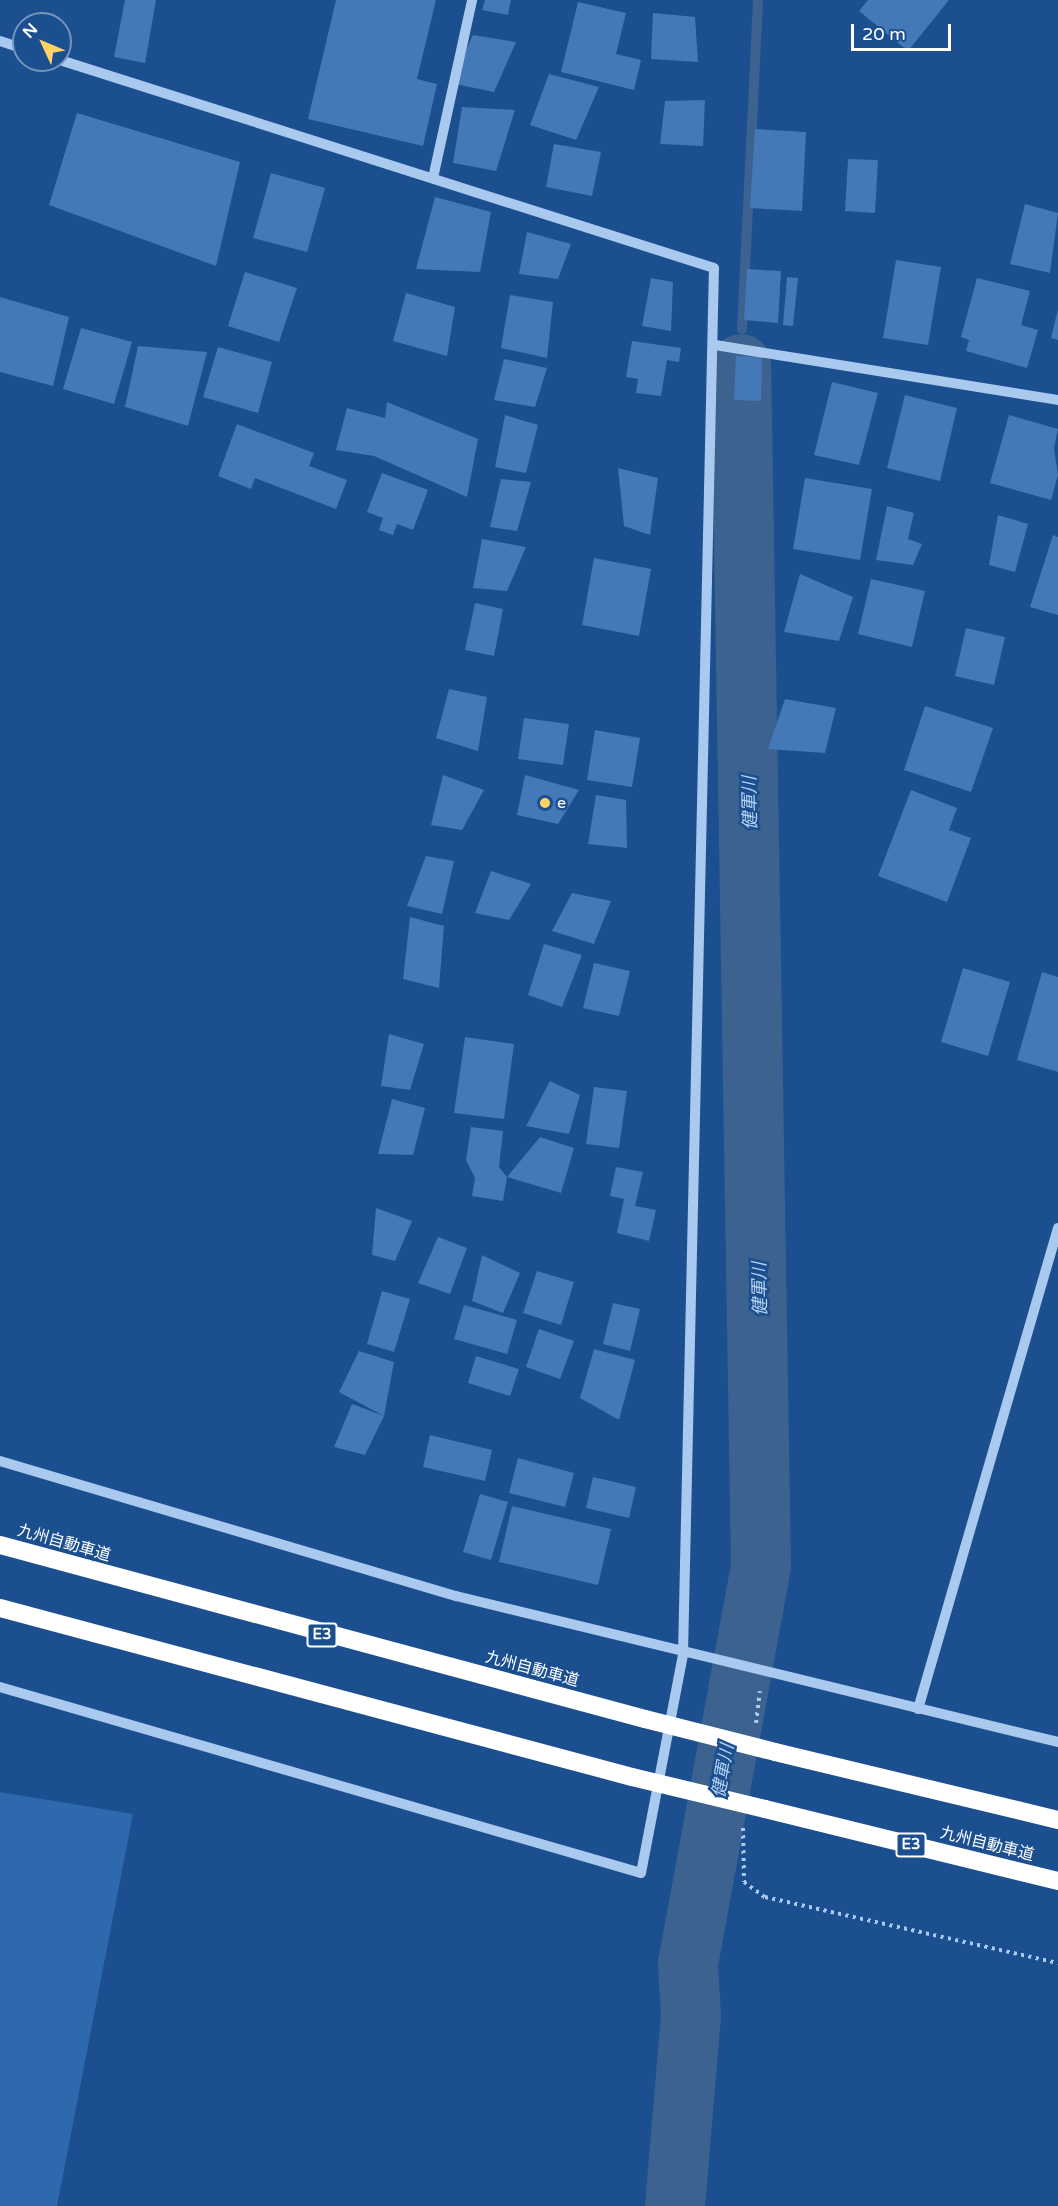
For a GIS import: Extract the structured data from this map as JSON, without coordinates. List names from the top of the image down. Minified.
{"streets":{"highway":["九州自動車道","E3"]},"water":["健軍川"],"places":["e"],"scale_bar":"20 m","north":"top left"}
